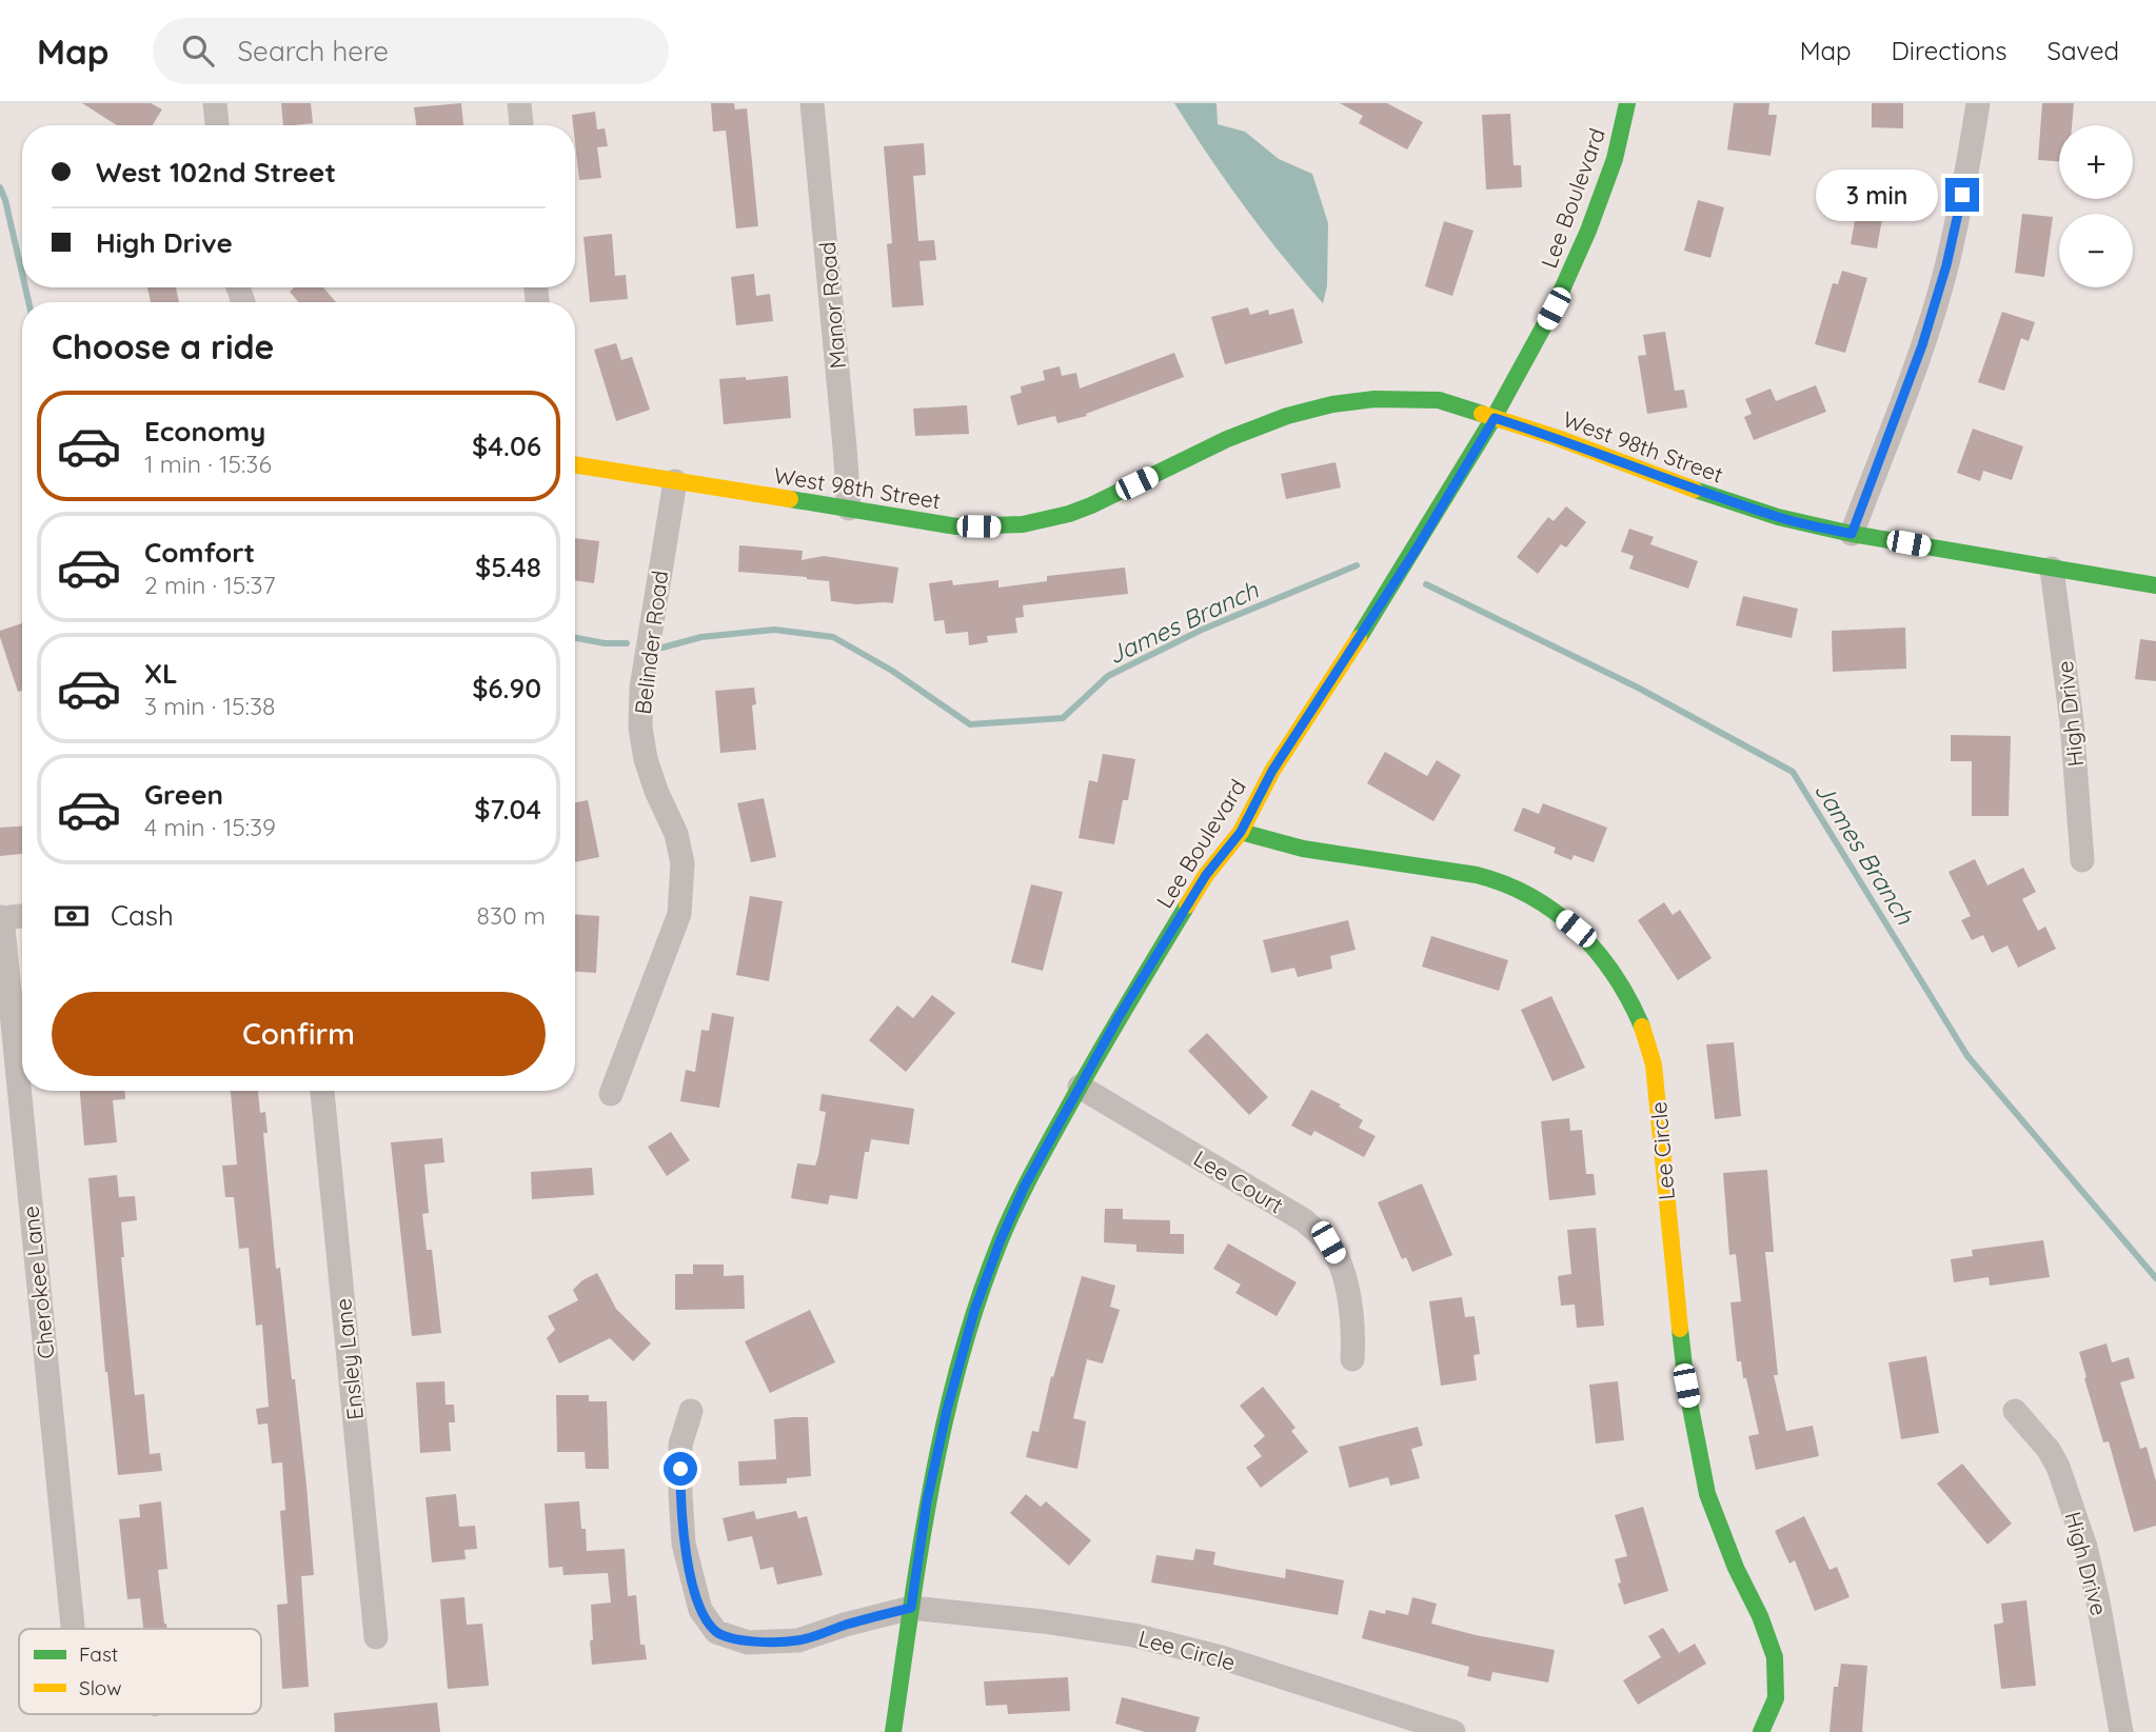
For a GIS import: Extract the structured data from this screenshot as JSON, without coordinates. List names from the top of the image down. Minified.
{"streets":{"street":["Lee Boulevard","Manor Road","West 98th Street","Belinder Road","High Drive","Lee Circle","Lee Court","Cherokee Lane","Ensley Lane"]},"crossings":[["Lee Boulevard","West 98th Street"],["Lee Boulevard","Lee Circle"],["Lee Boulevard","Lee Court"],["Manor Road","West 98th Street"],["West 98th Street","Belinder Road"],["West 98th Street","High Drive"]],"water":["James Branch"],"legend":["Fast","Slow"],"page":{"header":"Map","search":"Search here","nav":["Map","Directions","Saved"],"map_buttons":["+","−"],"banner":["West 102nd Street","High Drive"],"bubble":"3 min","heading":"Choose a ride","list":[{"name":"Economy","note":"1 min · 15:36","value":"$4.06"},{"name":"Comfort","note":"2 min · 15:37","value":"$5.48"},{"name":"XL","note":"3 min · 15:38","value":"$6.90"},{"name":"Green","note":"4 min · 15:39","value":"$7.04"}],"pay":["Cash","830 m"],"buttons":"Confirm"}}
